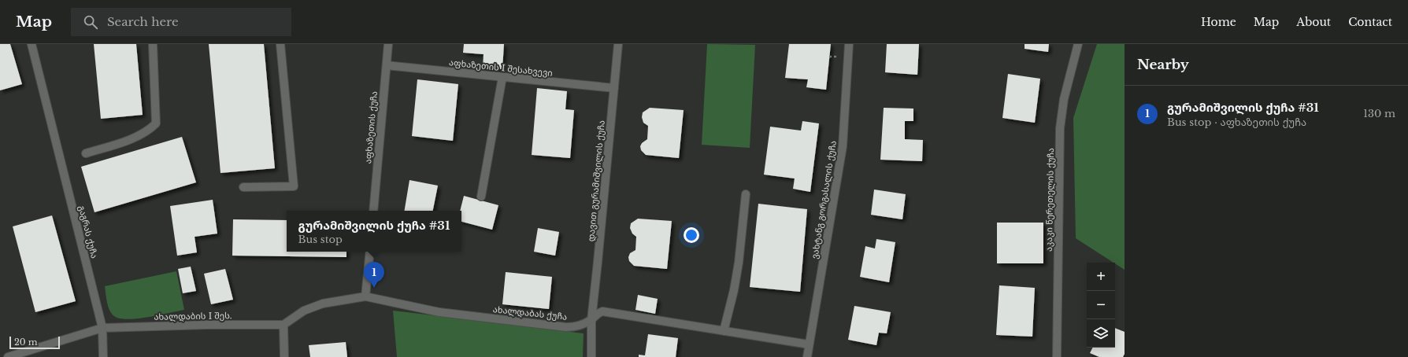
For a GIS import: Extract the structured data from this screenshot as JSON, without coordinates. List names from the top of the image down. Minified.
{"streets":{"street":["აფხაზეთის I შესახვევი","აფხაზეთის ქუჩა","დავით გურამიშვილის ქუჩა","ვახტანგ გორგასალის ქუჩა","აკაკი წერეთელის ქუჩა","გაგრას ქუჩა","ახალდაბას ქუჩა","ახალდაბის I შეს."]},"crossings":[["აფხაზეთის I შესახვევი","აფხაზეთის ქუჩა"],["აფხაზეთის I შესახვევი","დავით გურამიშვილის ქუჩა"],["დავით გურამიშვილის ქუჩა","ახალდაბას ქუჩა"],["ვახტანგ გორგასალის ქუჩა","ახალდაბას ქუჩა"],["გაგრას ქუჩა","ახალდაბის I შეს."],["ახალდაბას ქუჩა","ახალდაბის I შეს."]],"scale_bar":"20 m","page":{"header":"Map","search":"Search here","nav":["Home","Map","About","Contact"],"heading":"Nearby","list":[{"mark":"1","name":"გურამიშვილის ქუჩა #31","note":"Bus stop · აფხაზეთის ქუჩა","value":"130 m"}],"popup":["გურამიშვილის ქუჩა #31","Bus stop"],"pins":"1","map_buttons":["+","−"],"scale":"20 m"}}
